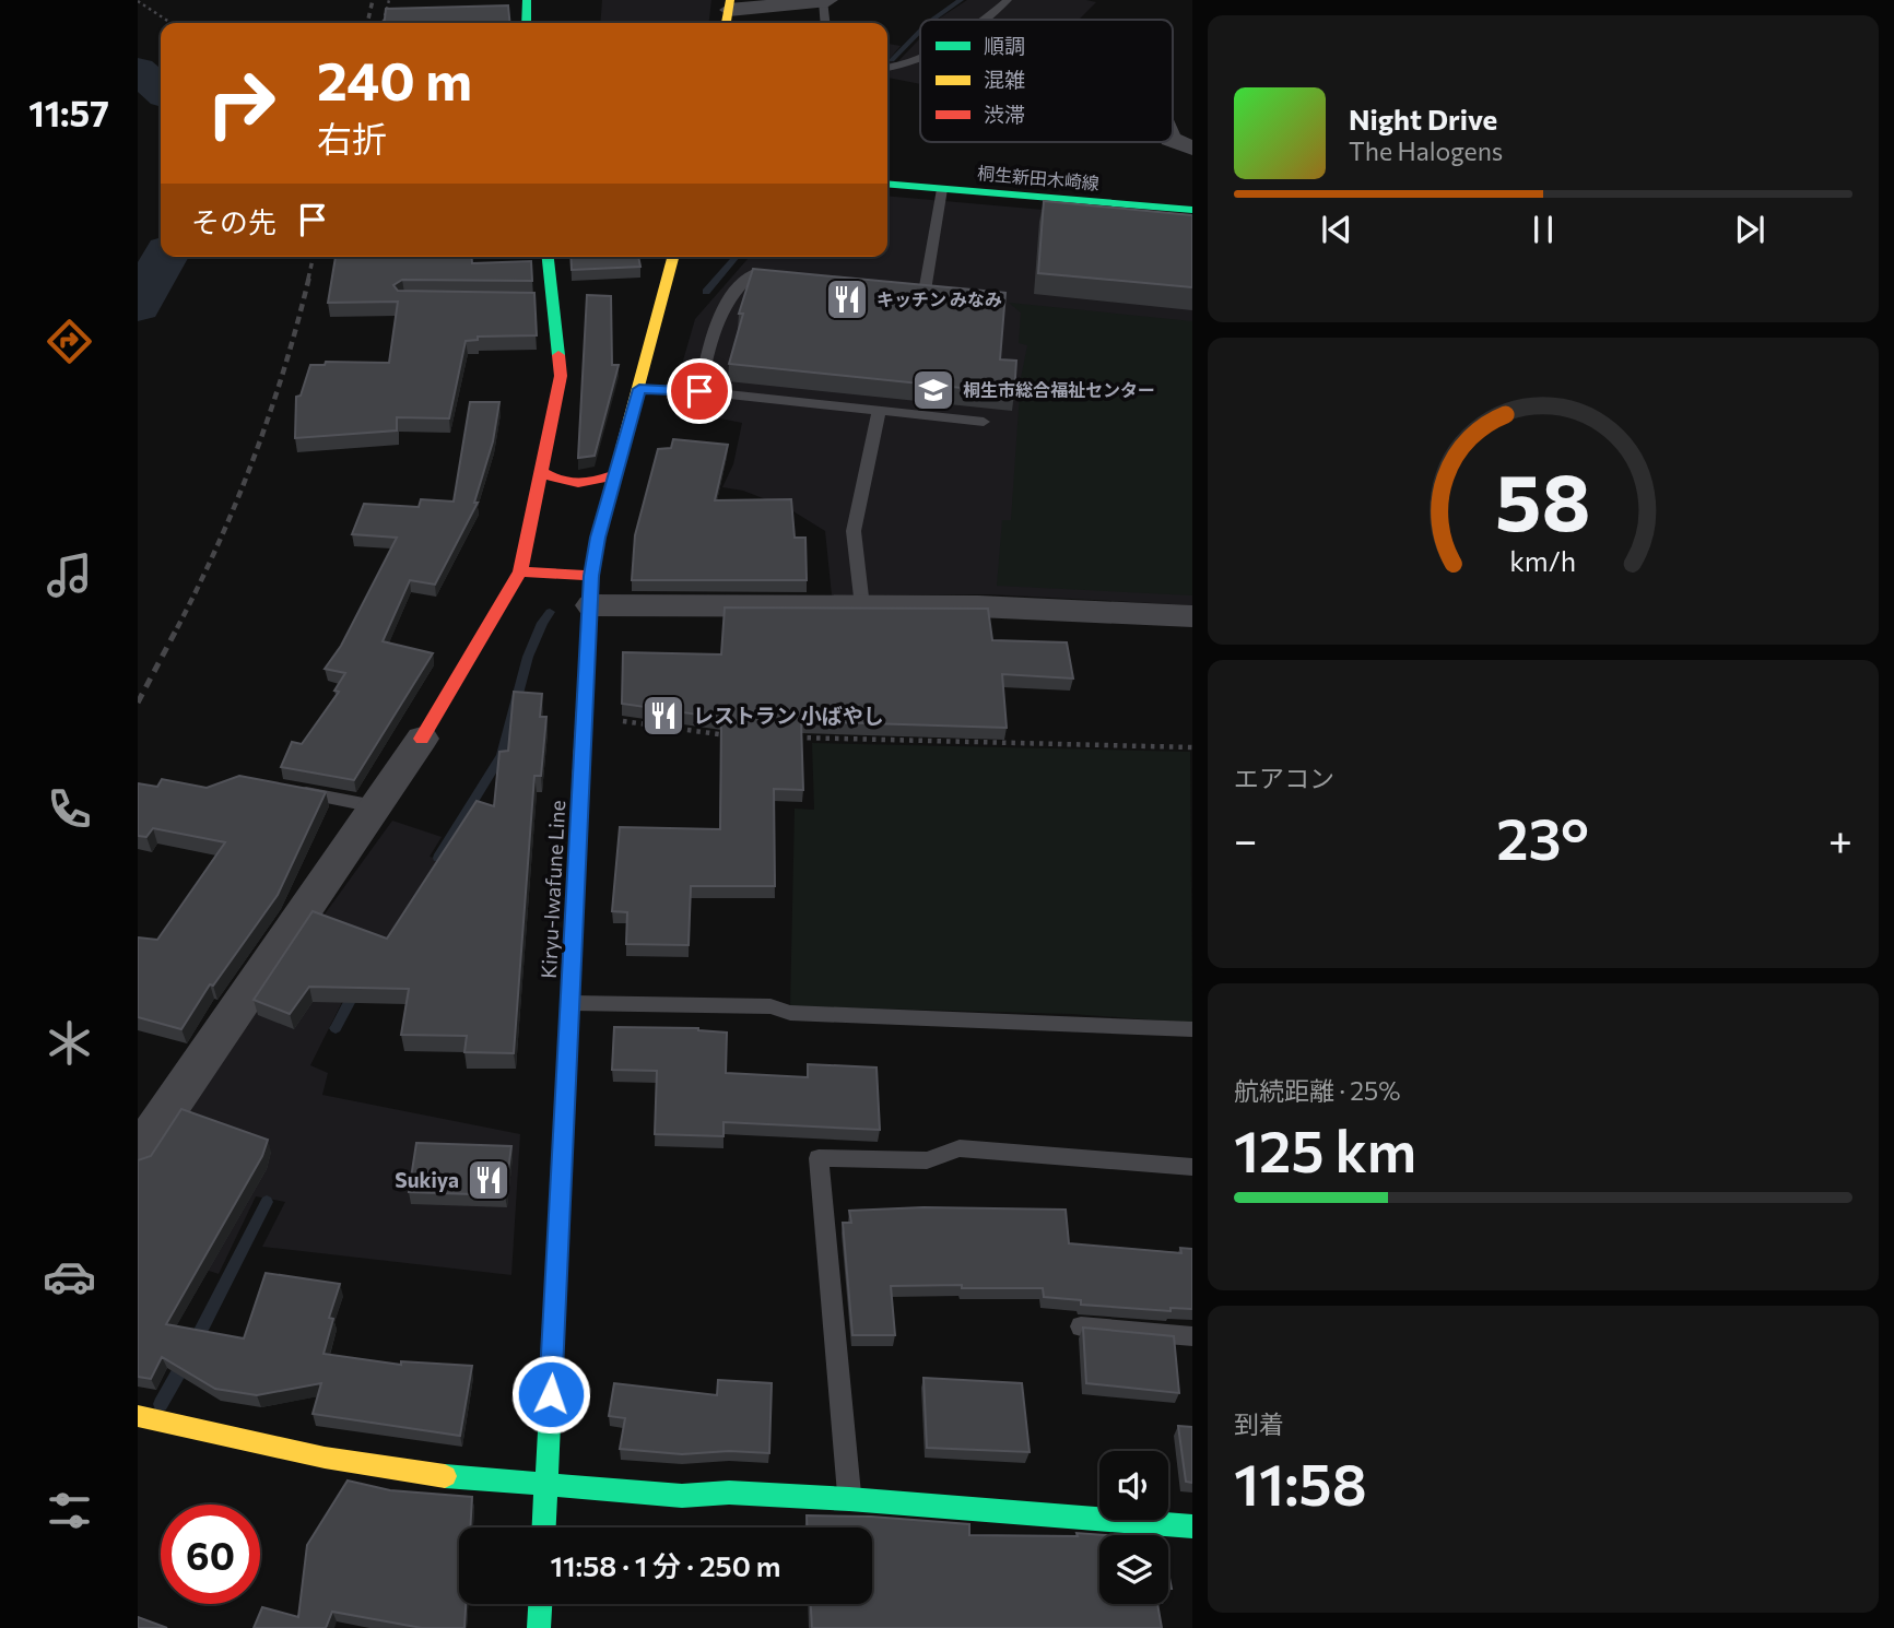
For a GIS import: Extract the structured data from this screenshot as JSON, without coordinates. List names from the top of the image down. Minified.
{"streets":{"main road":["桐生新田木崎線","Kiryu-Iwafune Line"]},"places":{"restaurant":["キッチン みなみ","レストラン 小ばやし","Sukiya"],"school or university":["桐生市総合福祉センター"]},"legend":["順調","混雑","渋滞"],"page":{"tabs":"11:57","turn":["240 m","右折"],"song":["Night Drive","The Halogens"],"then":"その先","tile":["エアコン",["航続距離 · 25%","125 km"],["到着","11:58"]],"heat":["−","23°","+"],"limit":"60","trip":"11:58 · 1 分 · 250 m","gauge":["58","km/h"]}}
